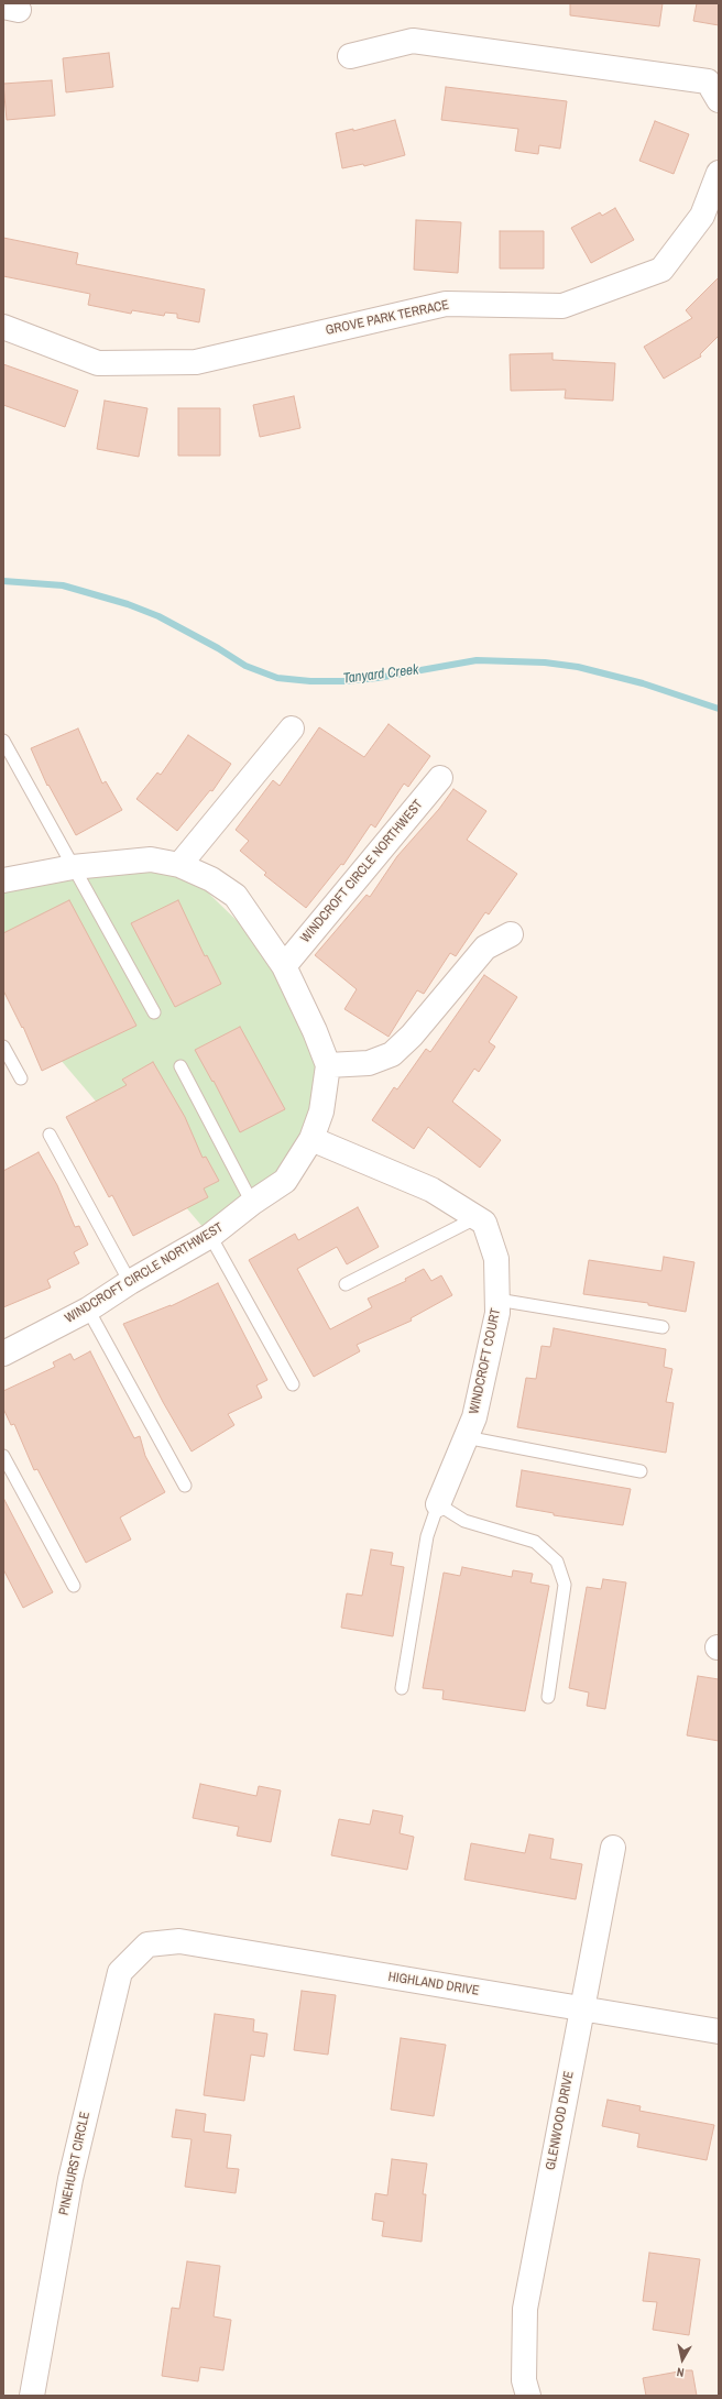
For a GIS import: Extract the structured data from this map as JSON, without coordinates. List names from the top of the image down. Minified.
{"streets":{"street":["GROVE PARK TERRACE","WINDCROFT CIRCLE NORTHWEST","WINDCROFT COURT","HIGHLAND DRIVE","GLENWOOD DRIVE","PINEHURST CIRCLE"]},"crossings":[["WINDCROFT CIRCLE NORTHWEST","WINDCROFT COURT"],["HIGHLAND DRIVE","GLENWOOD DRIVE"],["HIGHLAND DRIVE","PINEHURST CIRCLE"]],"water":["Tanyard Creek"],"north":"bottom"}
